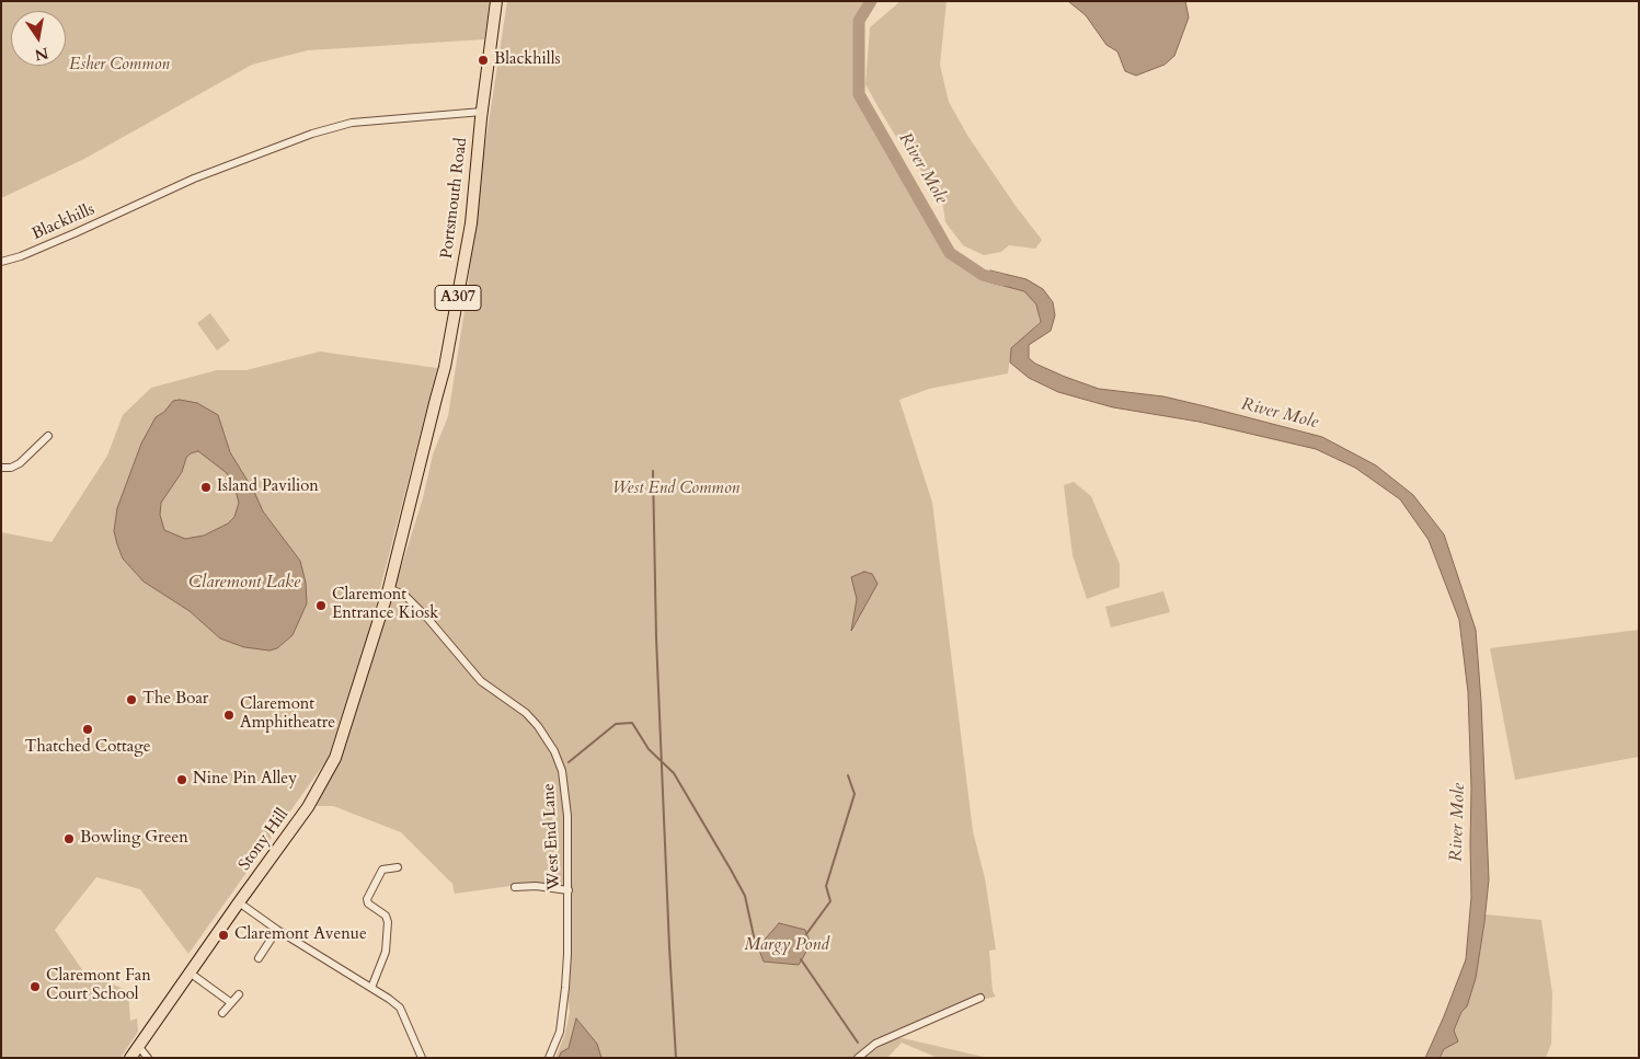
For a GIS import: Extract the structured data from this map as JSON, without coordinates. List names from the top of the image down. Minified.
{"streets":{"main road":["Portsmouth Road","A307","Stony Hill"],"street":["Blackhills","West End Lane"]},"crossings":[["Portsmouth Road","Blackhills"],["Portsmouth Road","West End Lane"],["Portsmouth Road","Stony Hill"],["West End Lane","Stony Hill"]],"water":["River Mole","Claremont Lake","Margy Pond"],"parks":["Esher Common","West End Common"],"places":["Blackhills","Island Pavilion","Claremont Entrance Kiosk","The Boar","Claremont Amphitheatre","Thatched Cottage","Nine Pin Alley","Bowling Green","Claremont Avenue","Claremont Fan Court School"],"north":"bottom"}
